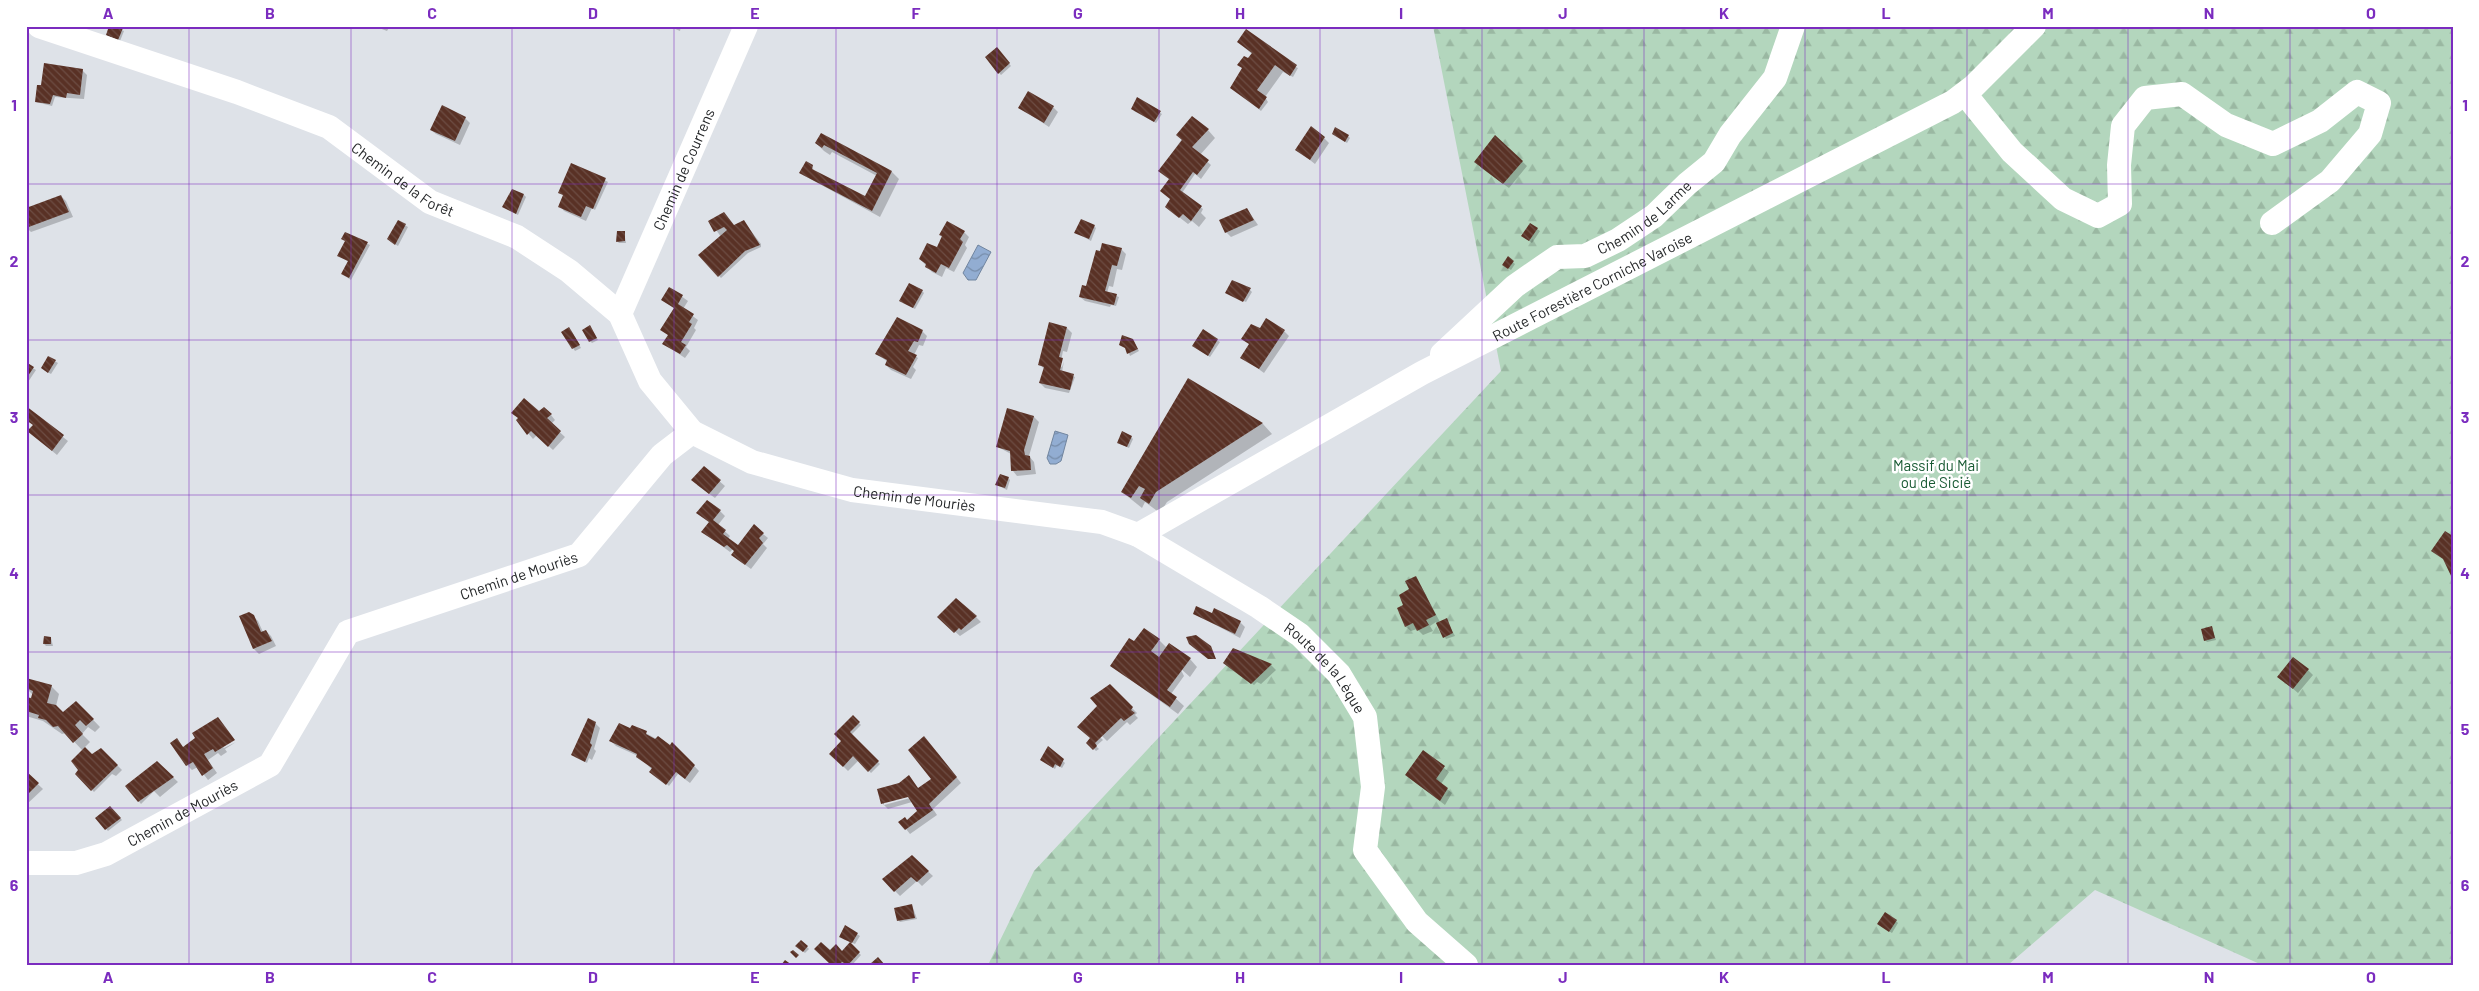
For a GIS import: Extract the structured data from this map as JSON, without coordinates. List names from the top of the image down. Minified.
{"streets":{"street":["Chemin de Courrens","Chemin de la Forêt","Chemin de Larme","Route Forestière Corniche Varoise","Chemin de Mouriès","Route de la Lèque"]},"crossings":[["Chemin de Courrens","Chemin de la Forêt"],["Chemin de la Forêt","Chemin de Mouriès"],["Chemin de Larme","Route Forestière Corniche Varoise"],["Route Forestière Corniche Varoise","Chemin de Mouriès"],["Route Forestière Corniche Varoise","Route de la Lèque"],["Chemin de Mouriès","Route de la Lèque"]],"parks":["Massif du Mai ou de Sicié"],"grid":{"columns":["A","B","C","D","E","F","G","H","I","J","K","L","M","N","O"],"rows":["1","2","3","4","5","6"]}}
